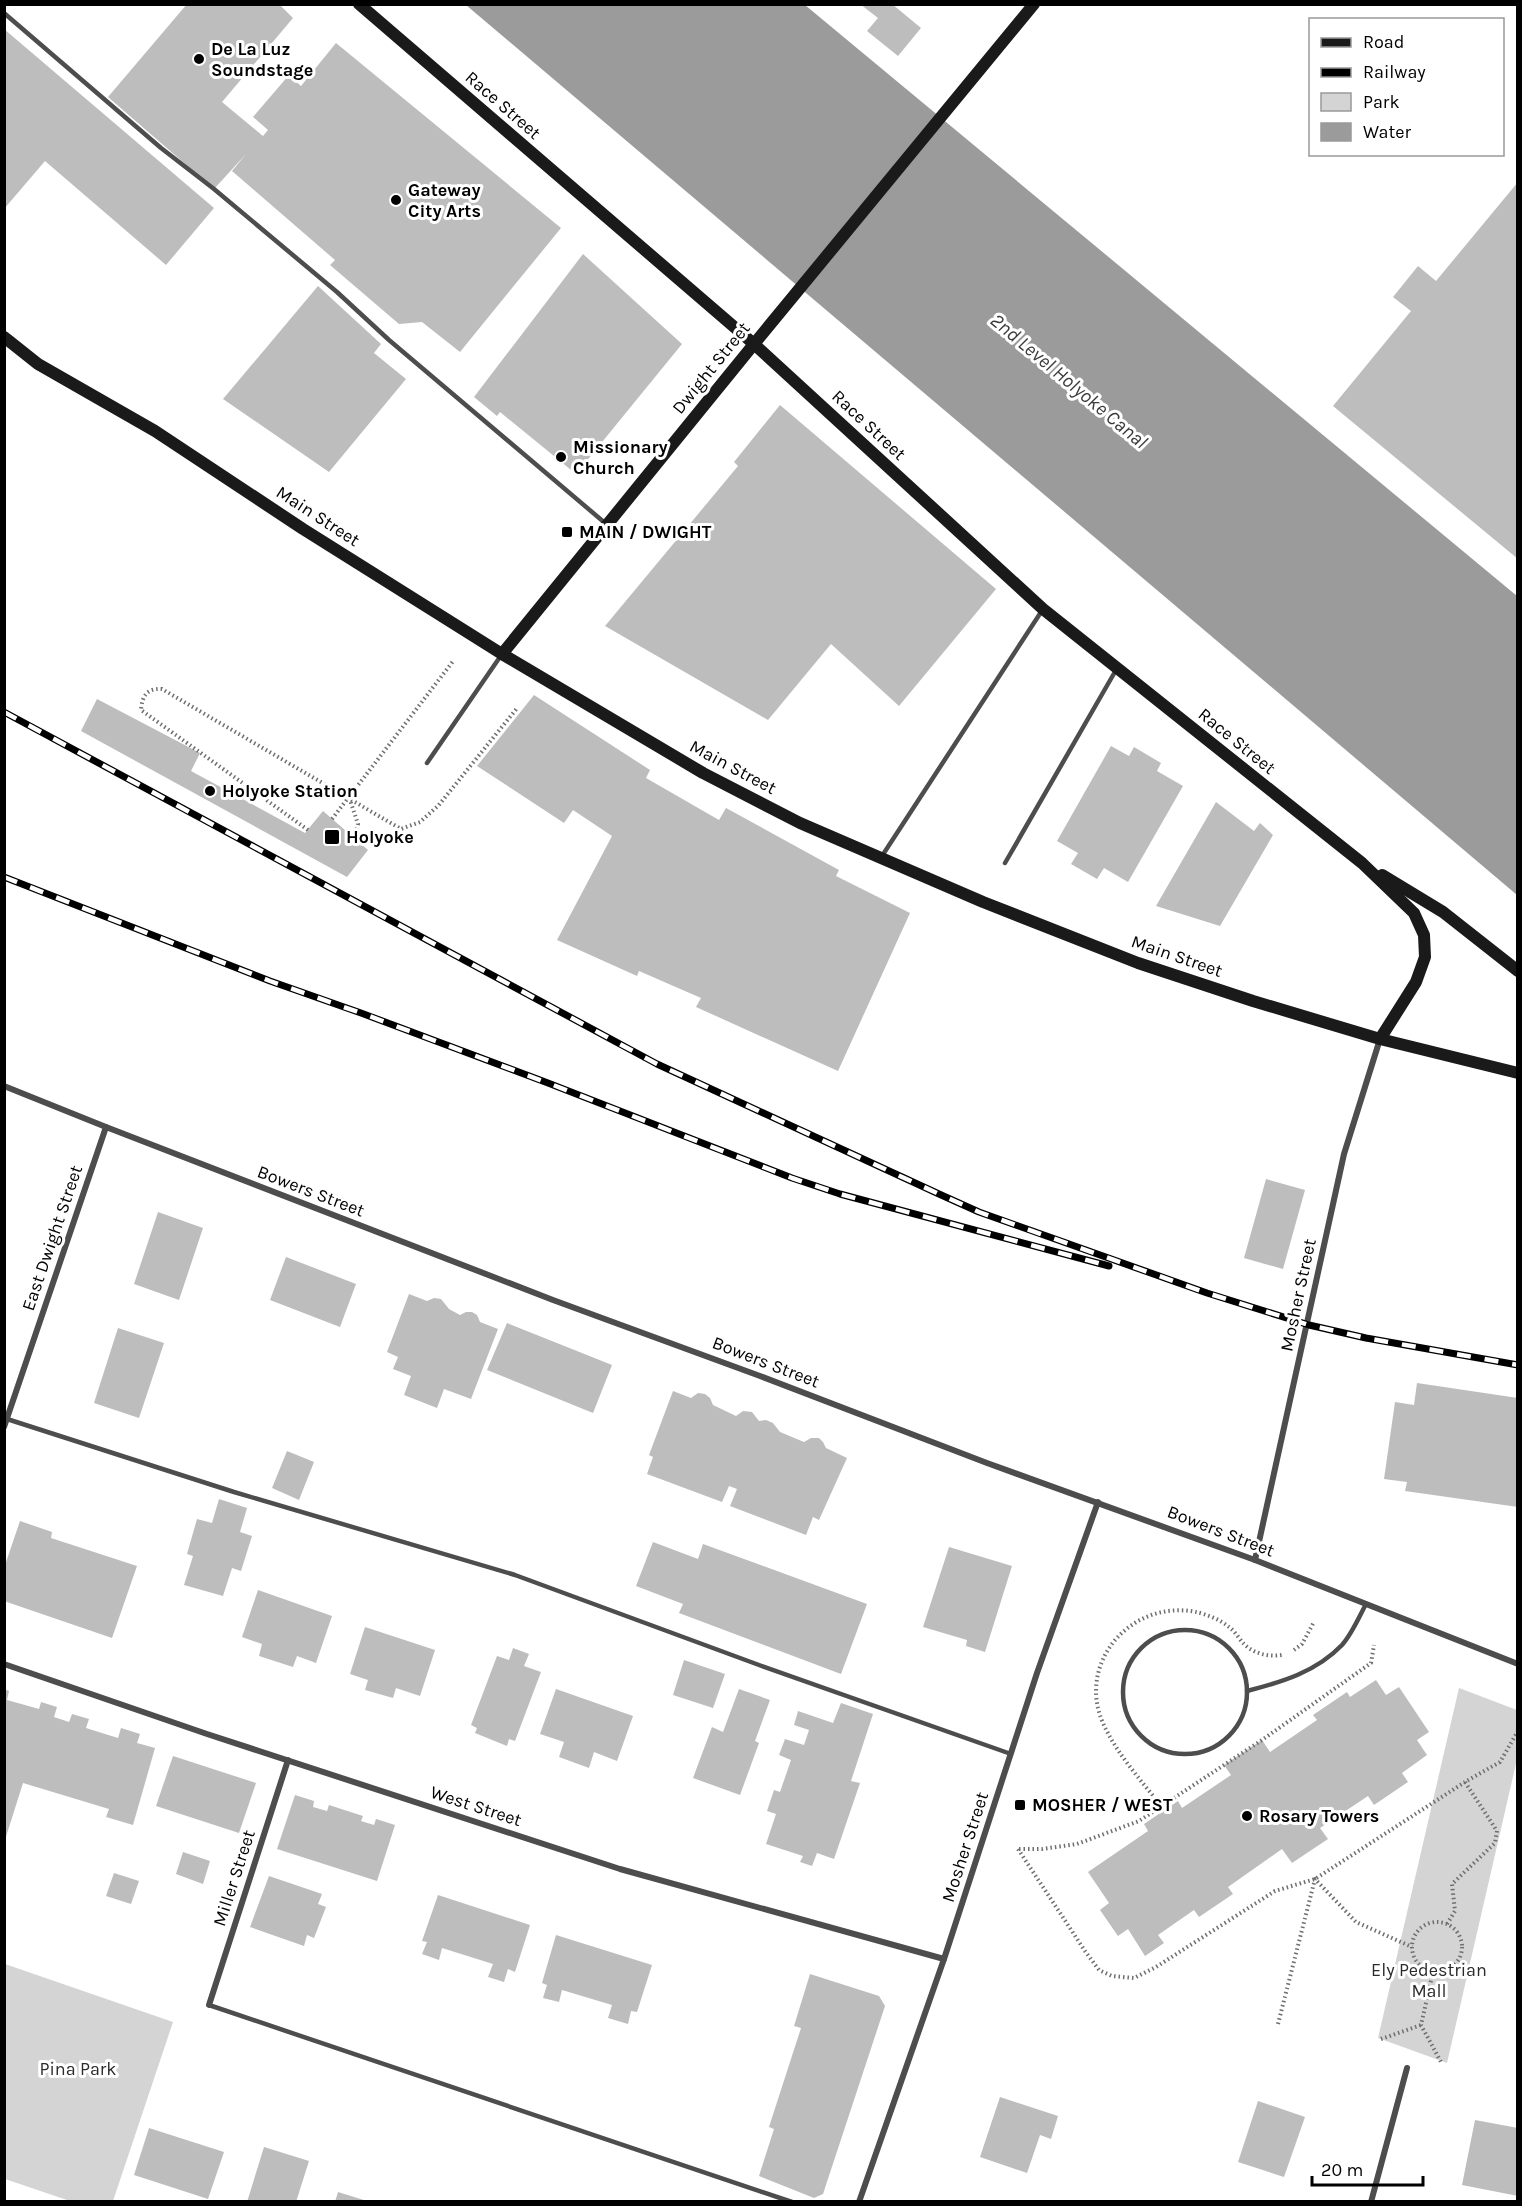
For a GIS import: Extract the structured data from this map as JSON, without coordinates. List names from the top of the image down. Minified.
{"streets":{"street":["Race Street","Dwight Street","Main Street","Bowers Street","East Dwight Street","Mosher Street","West Street","Miller Street"]},"crossings":[["Race Street","Dwight Street"],["Race Street","Main Street"],["Race Street","Mosher Street"],["Dwight Street","Main Street"],["Main Street","Mosher Street"],["Bowers Street","East Dwight Street"],["Bowers Street","Mosher Street"],["Mosher Street","West Street"],["West Street","Miller Street"]],"water":["2nd Level Holyoke Canal"],"parks":["Ely Pedestrian Mall","Pina Park"],"places":{"other":["De La Luz Soundstage","Gateway City Arts","Missionary Church","Holyoke Station","Rosary Towers"],"transit":["MAIN / DWIGHT","Holyoke","MOSHER / WEST"]},"legend":["Road","Railway","Park","Water"],"scale_bar":"20 m"}
